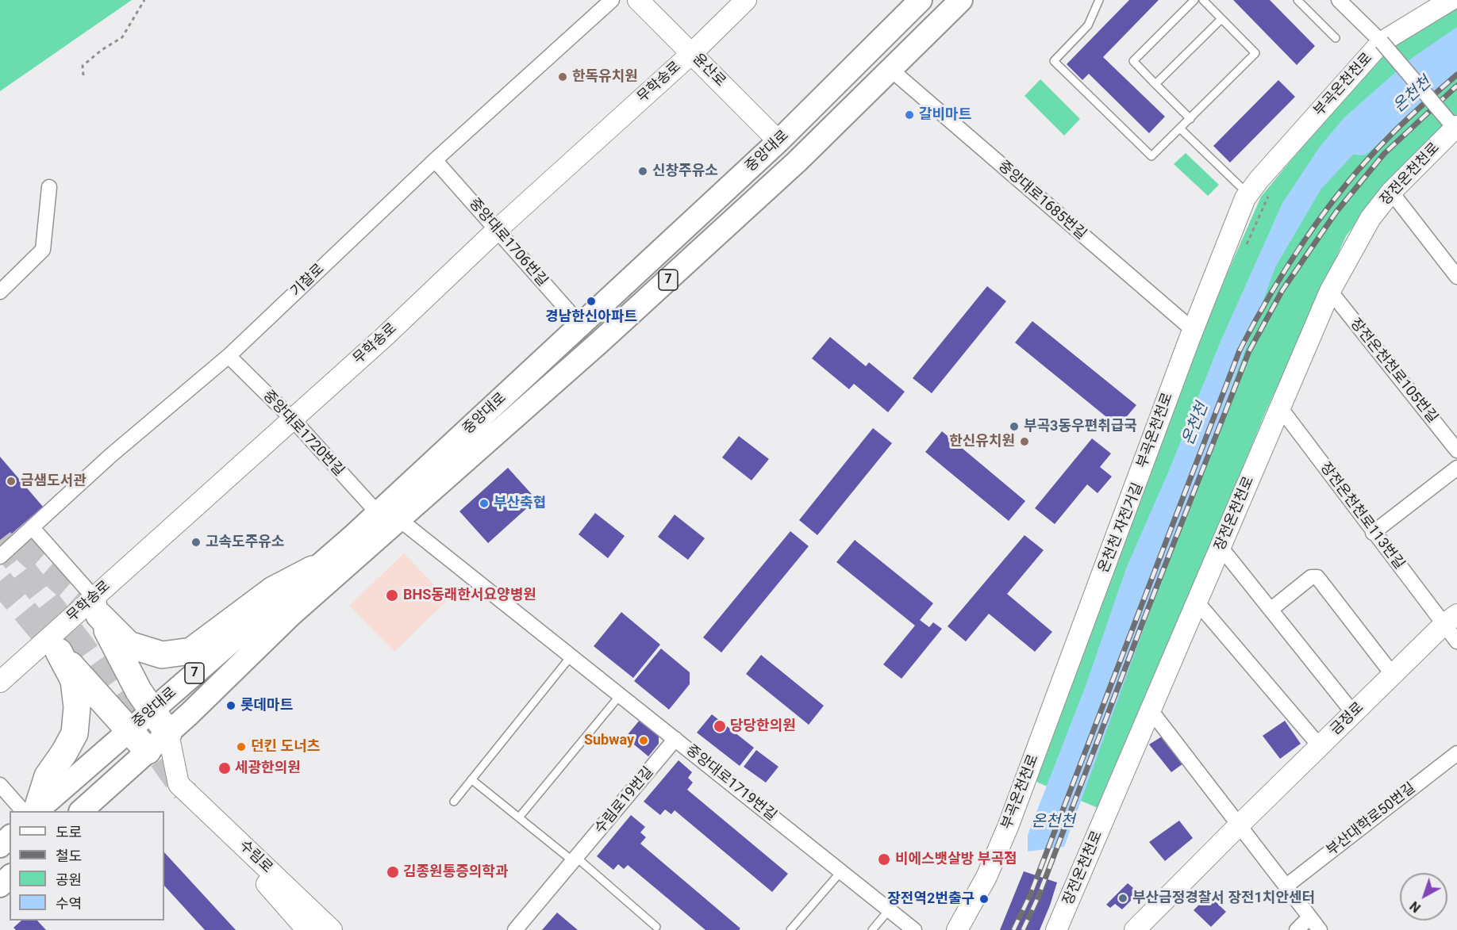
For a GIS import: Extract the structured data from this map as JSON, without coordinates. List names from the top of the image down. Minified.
{"streets":{"main road":["윤산로","무학송로","부곡온천천로","중앙대로","장전온천천로","7","금정로","수림로"],"street":["중앙대로1685번길","중앙대로1706번길","기찰로","장전온천천로105번길","중앙대로1720번길","장전온천천로113번길","중앙대로1719번길","수림로19번길","부산대학로50번길"]},"crossings":[["윤산로","무학송로"],["윤산로","중앙대로"],["무학송로","중앙대로1706번길"],["무학송로","중앙대로1720번길"],["부곡온천천로","중앙대로1685번길"],["중앙대로","중앙대로1685번길"],["중앙대로","중앙대로1706번길"],["중앙대로","중앙대로1720번길"],["중앙대로","중앙대로1719번길"],["중앙대로","수림로"],["장전온천천로","장전온천천로105번길"],["장전온천천로","장전온천천로113번길"],["중앙대로1706번길","기찰로"],["기찰로","중앙대로1720번길"],["장전온천천로113번길","금정로"],["중앙대로1719번길","수림로19번길"]],"water":["온천천"],"places":["한독유치원","갈비마트","신창주유소","경남한신아파트","부곡3동우편취급국","한신유치원","금샘도서관","부산축협","고속도주유소","BHS동래한서요양병원","롯데마트","당당한의원","Subway","던킨 도너츠","세광한의원","비에스뱃살방 부곡점","김종원통증의학과","부산금정경찰서 장전1치안센터","장전역2번출구"],"legend":["도로","철도","공원","수역"],"north":"bottom left"}
